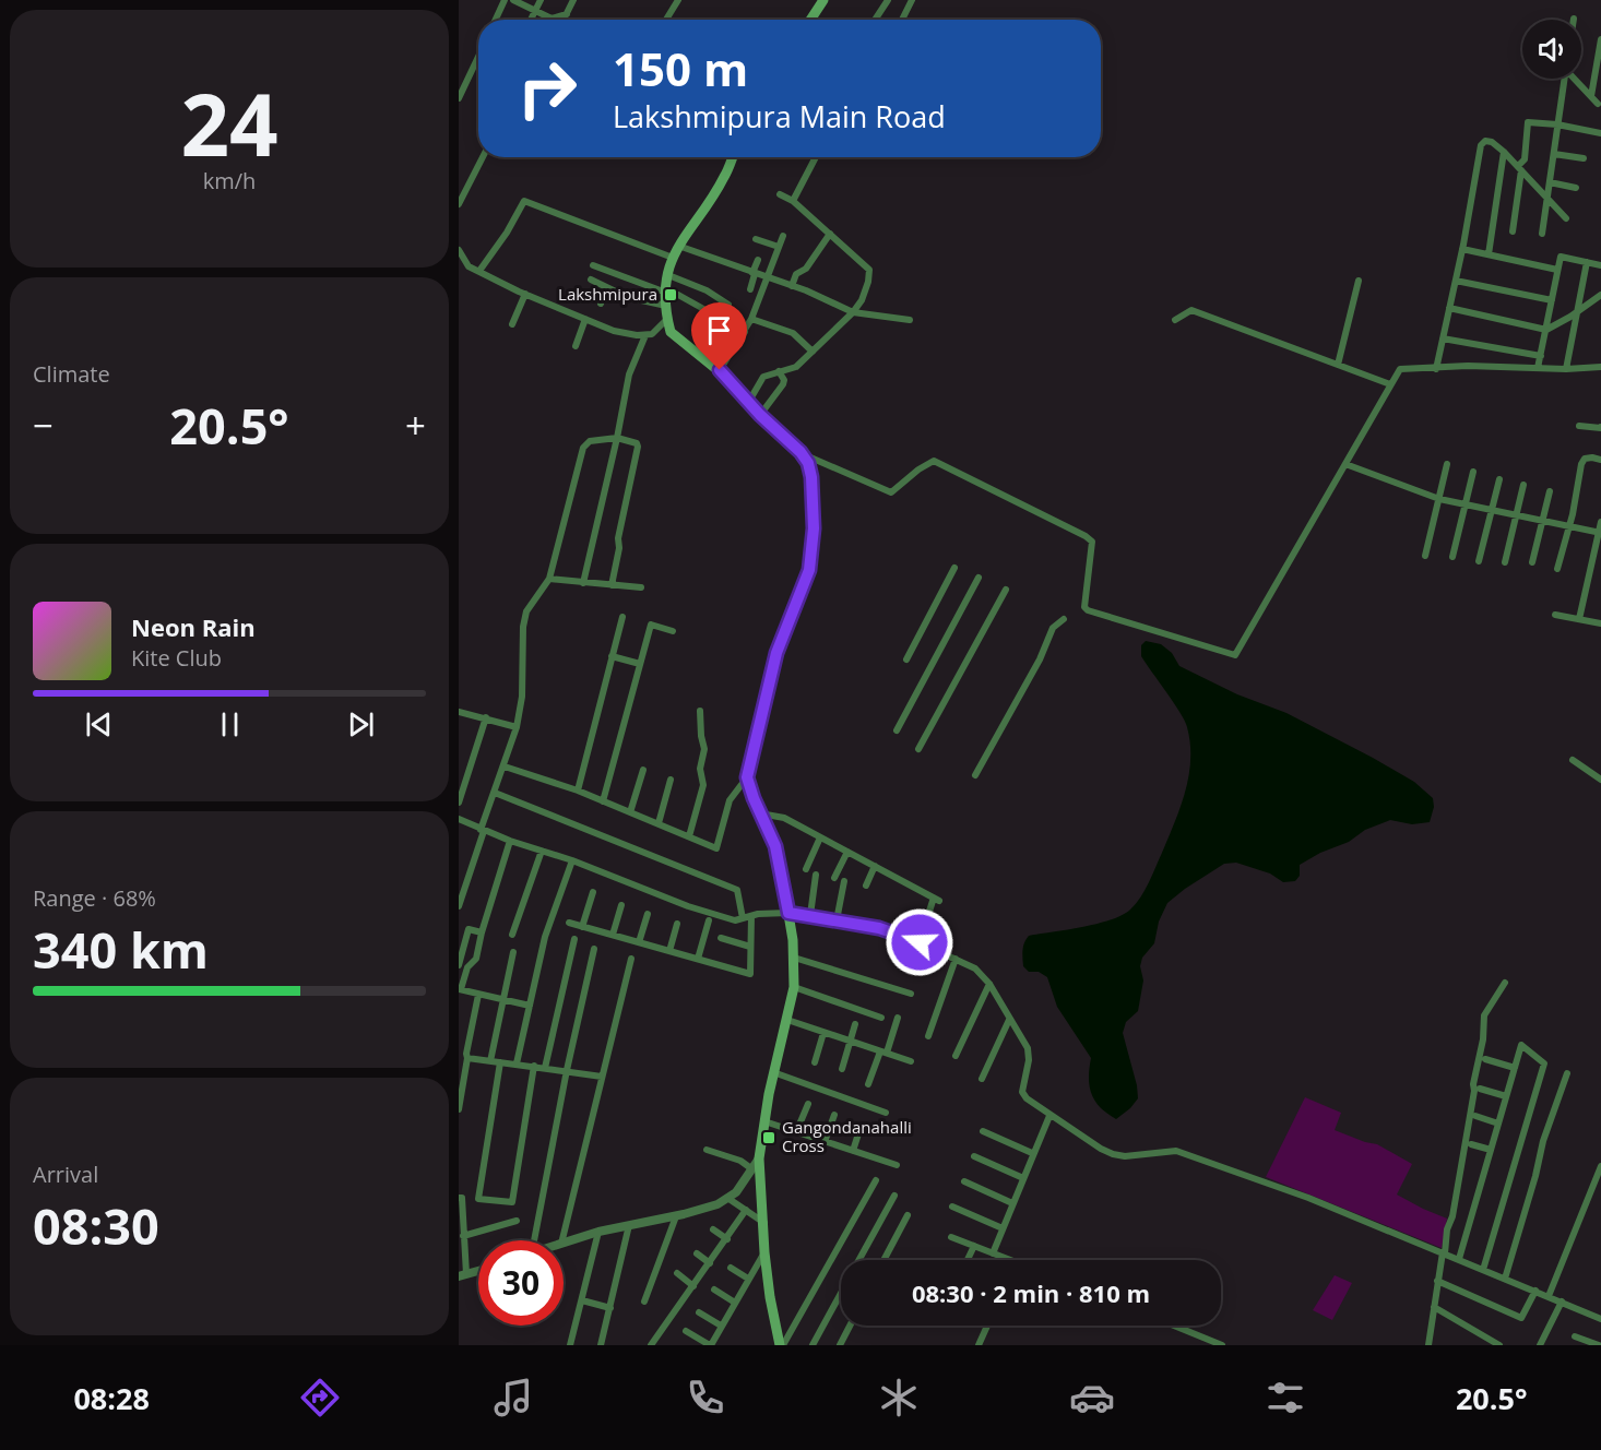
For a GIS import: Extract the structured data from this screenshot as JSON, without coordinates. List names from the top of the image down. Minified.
{"places":{"transit":["Lakshmipura","Gangondanahalli Cross"]},"page":{"tile":[["24","km/h"],"Climate",["Range · 68%","340 km"],["Arrival","08:30"]],"turn":["150 m","Lakshmipura Main Road"],"heat":["−","20.5°","+"],"song":["Neon Rain","Kite Club"],"limit":"30","trip":"08:30 · 2 min · 810 m","tabs":["08:28","20.5°"]}}
